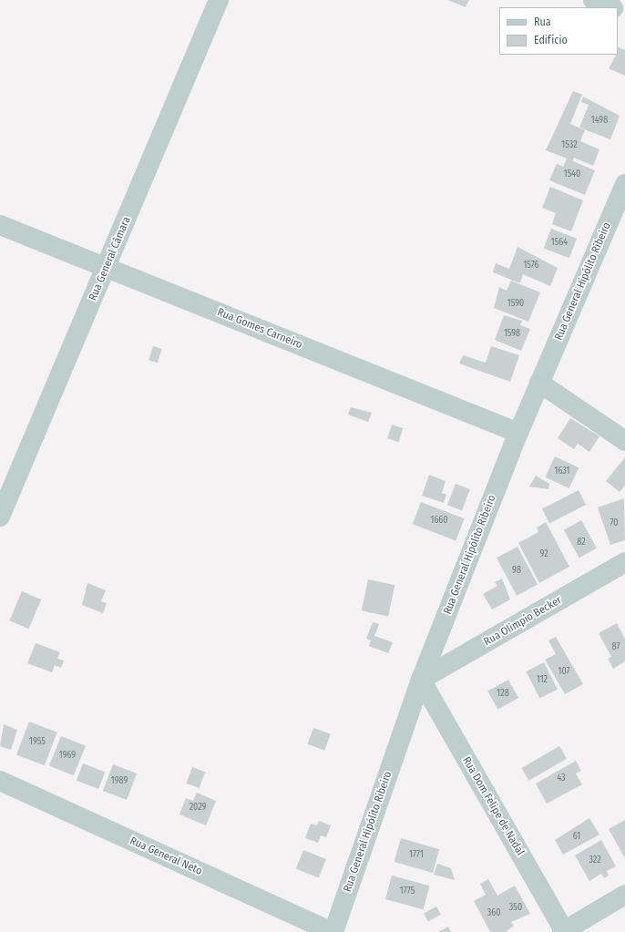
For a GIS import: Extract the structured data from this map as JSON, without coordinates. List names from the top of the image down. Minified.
{"streets":{"street":["Rua General Câmara","Rua General Hipólito Ribeiro","Rua Gomes Carneiro","Rua Olimpio Becker","Rua Dom Felipe de Nadal","Rua General Neto"]},"crossings":[["Rua General Câmara","Rua Gomes Carneiro"],["Rua General Hipólito Ribeiro","Rua Gomes Carneiro"],["Rua General Hipólito Ribeiro","Rua Olimpio Becker"],["Rua General Hipólito Ribeiro","Rua Dom Felipe de Nadal"],["Rua General Hipólito Ribeiro","Rua General Neto"],["Rua Olimpio Becker","Rua Dom Felipe de Nadal"]],"house_numbers":["1498","1532","1540","1564","1576","1590","1598","1631","1660","70","82","92","98","87","107","112","128","1955","1969","43","1989","2029","61","1771","322","1775","350","360"],"legend":["Rua","Edifício"]}
